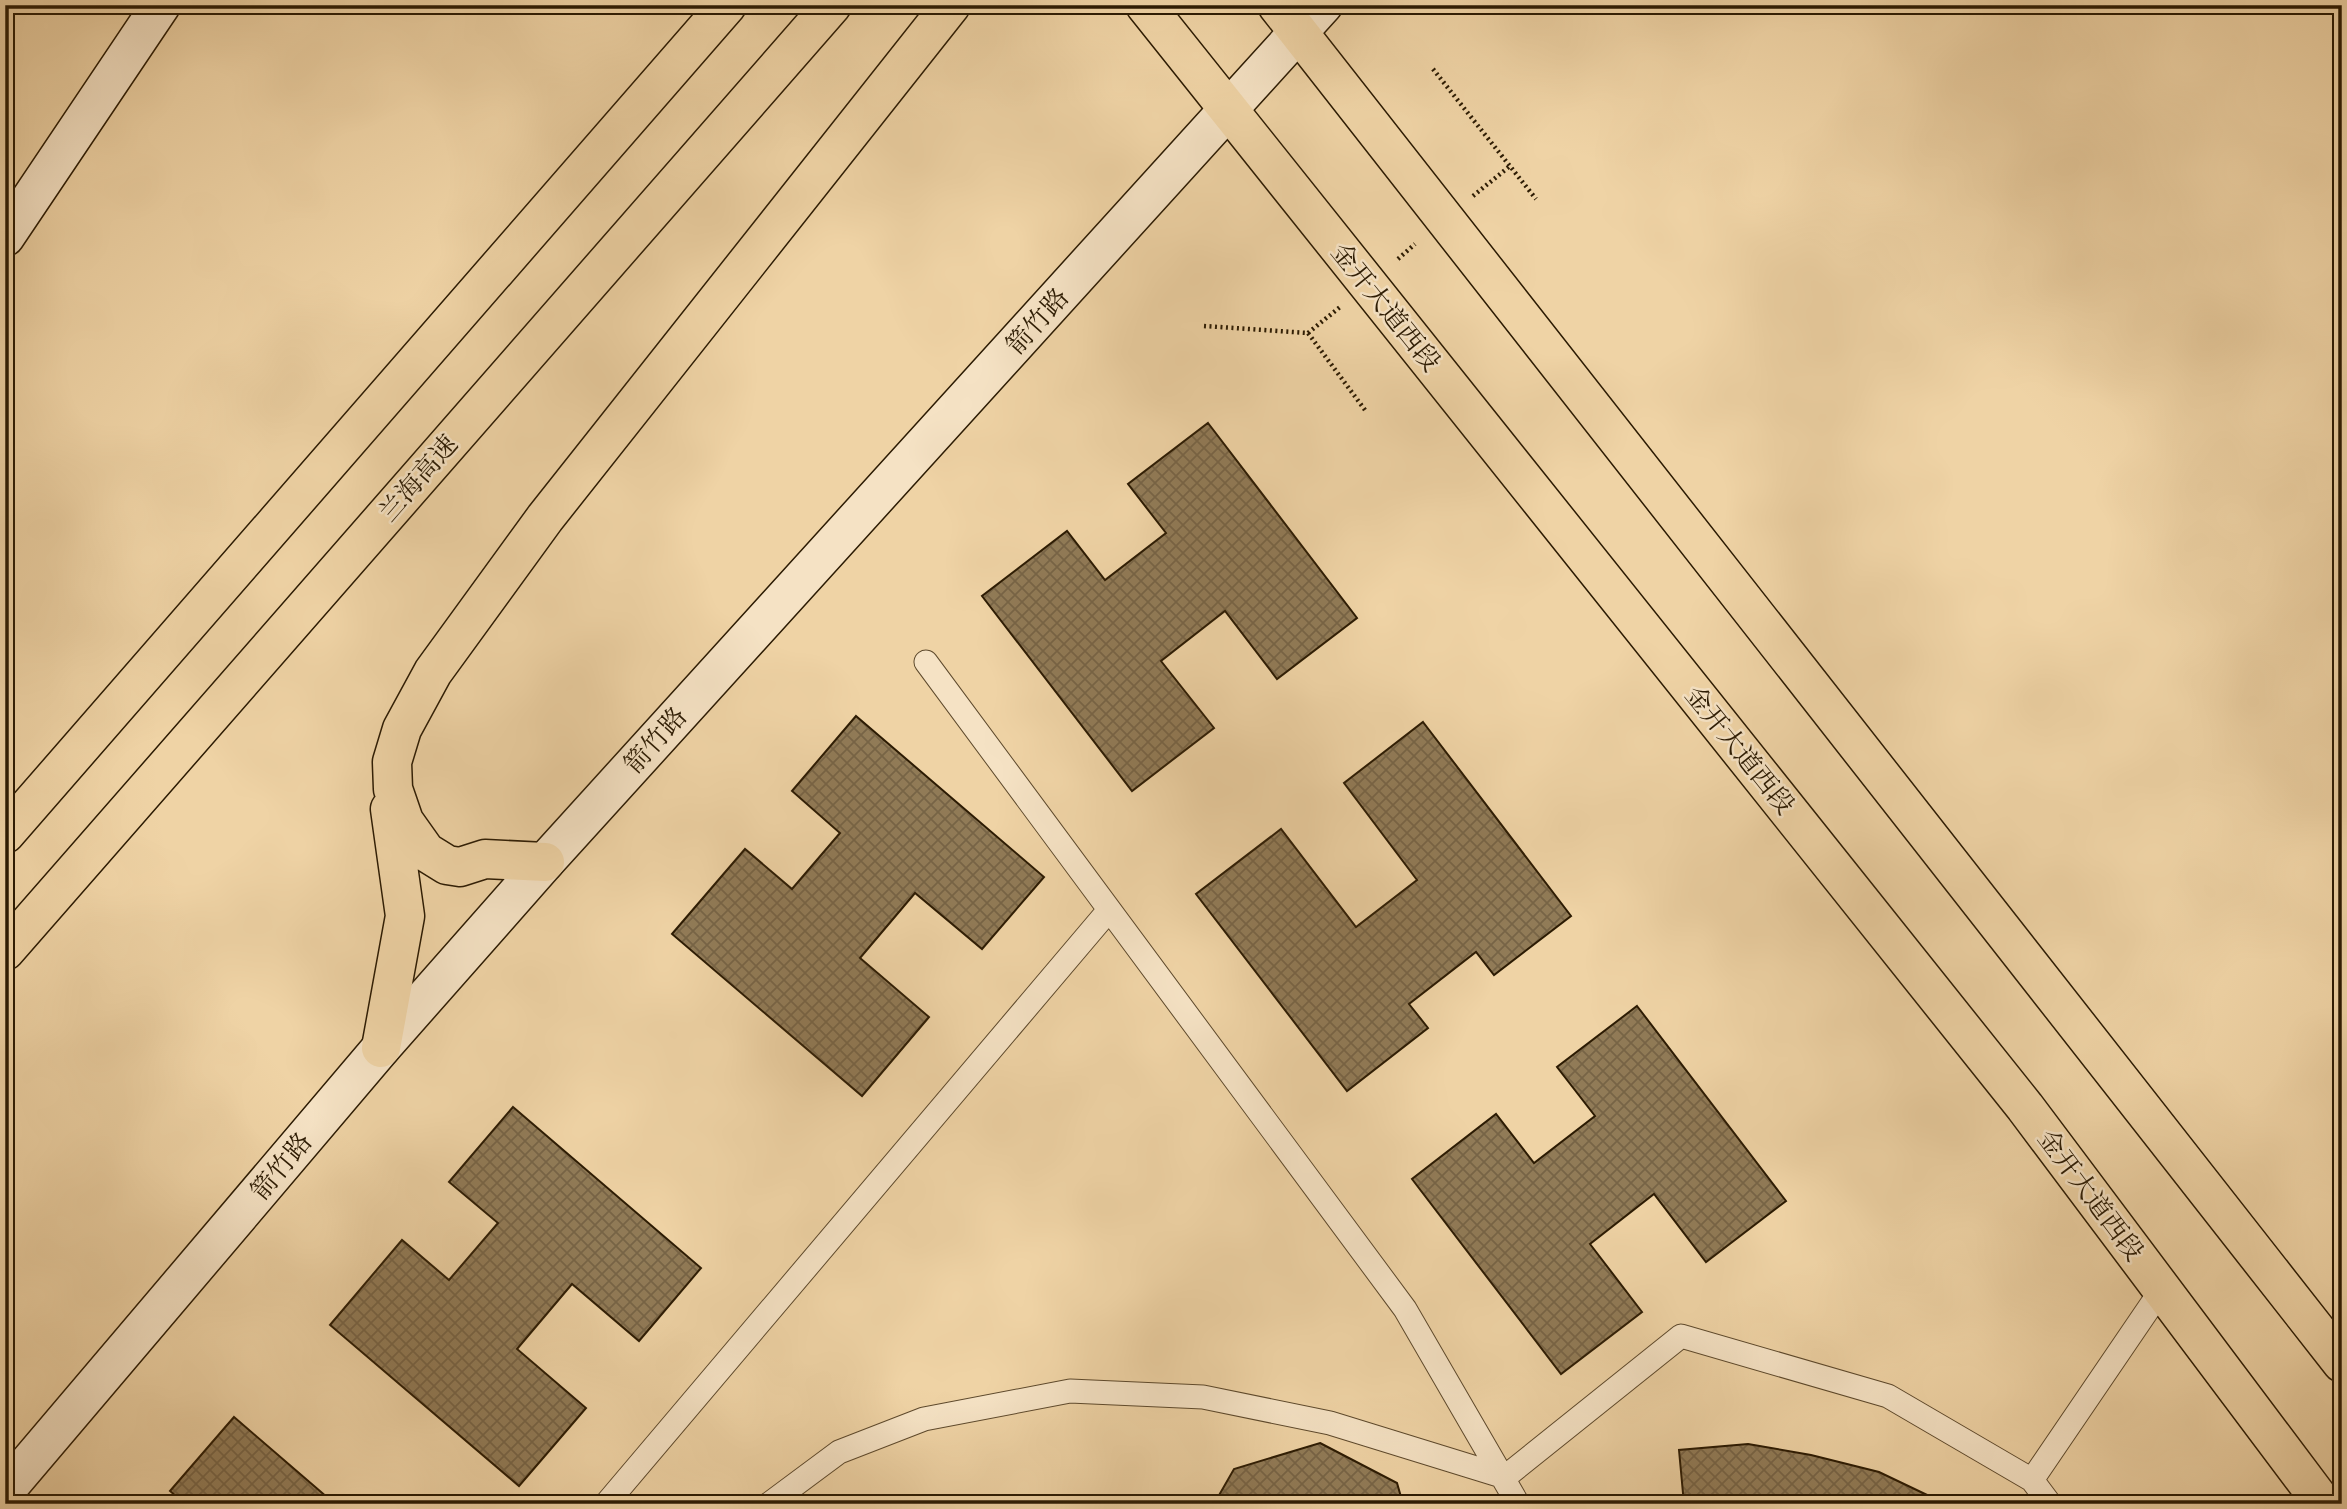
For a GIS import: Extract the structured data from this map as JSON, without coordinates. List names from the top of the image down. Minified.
{"streets":{"main road":["金开大道西段","兰海高速"],"street":["箭竹路"]},"crossings":[["金开大道西段","箭竹路"]]}
